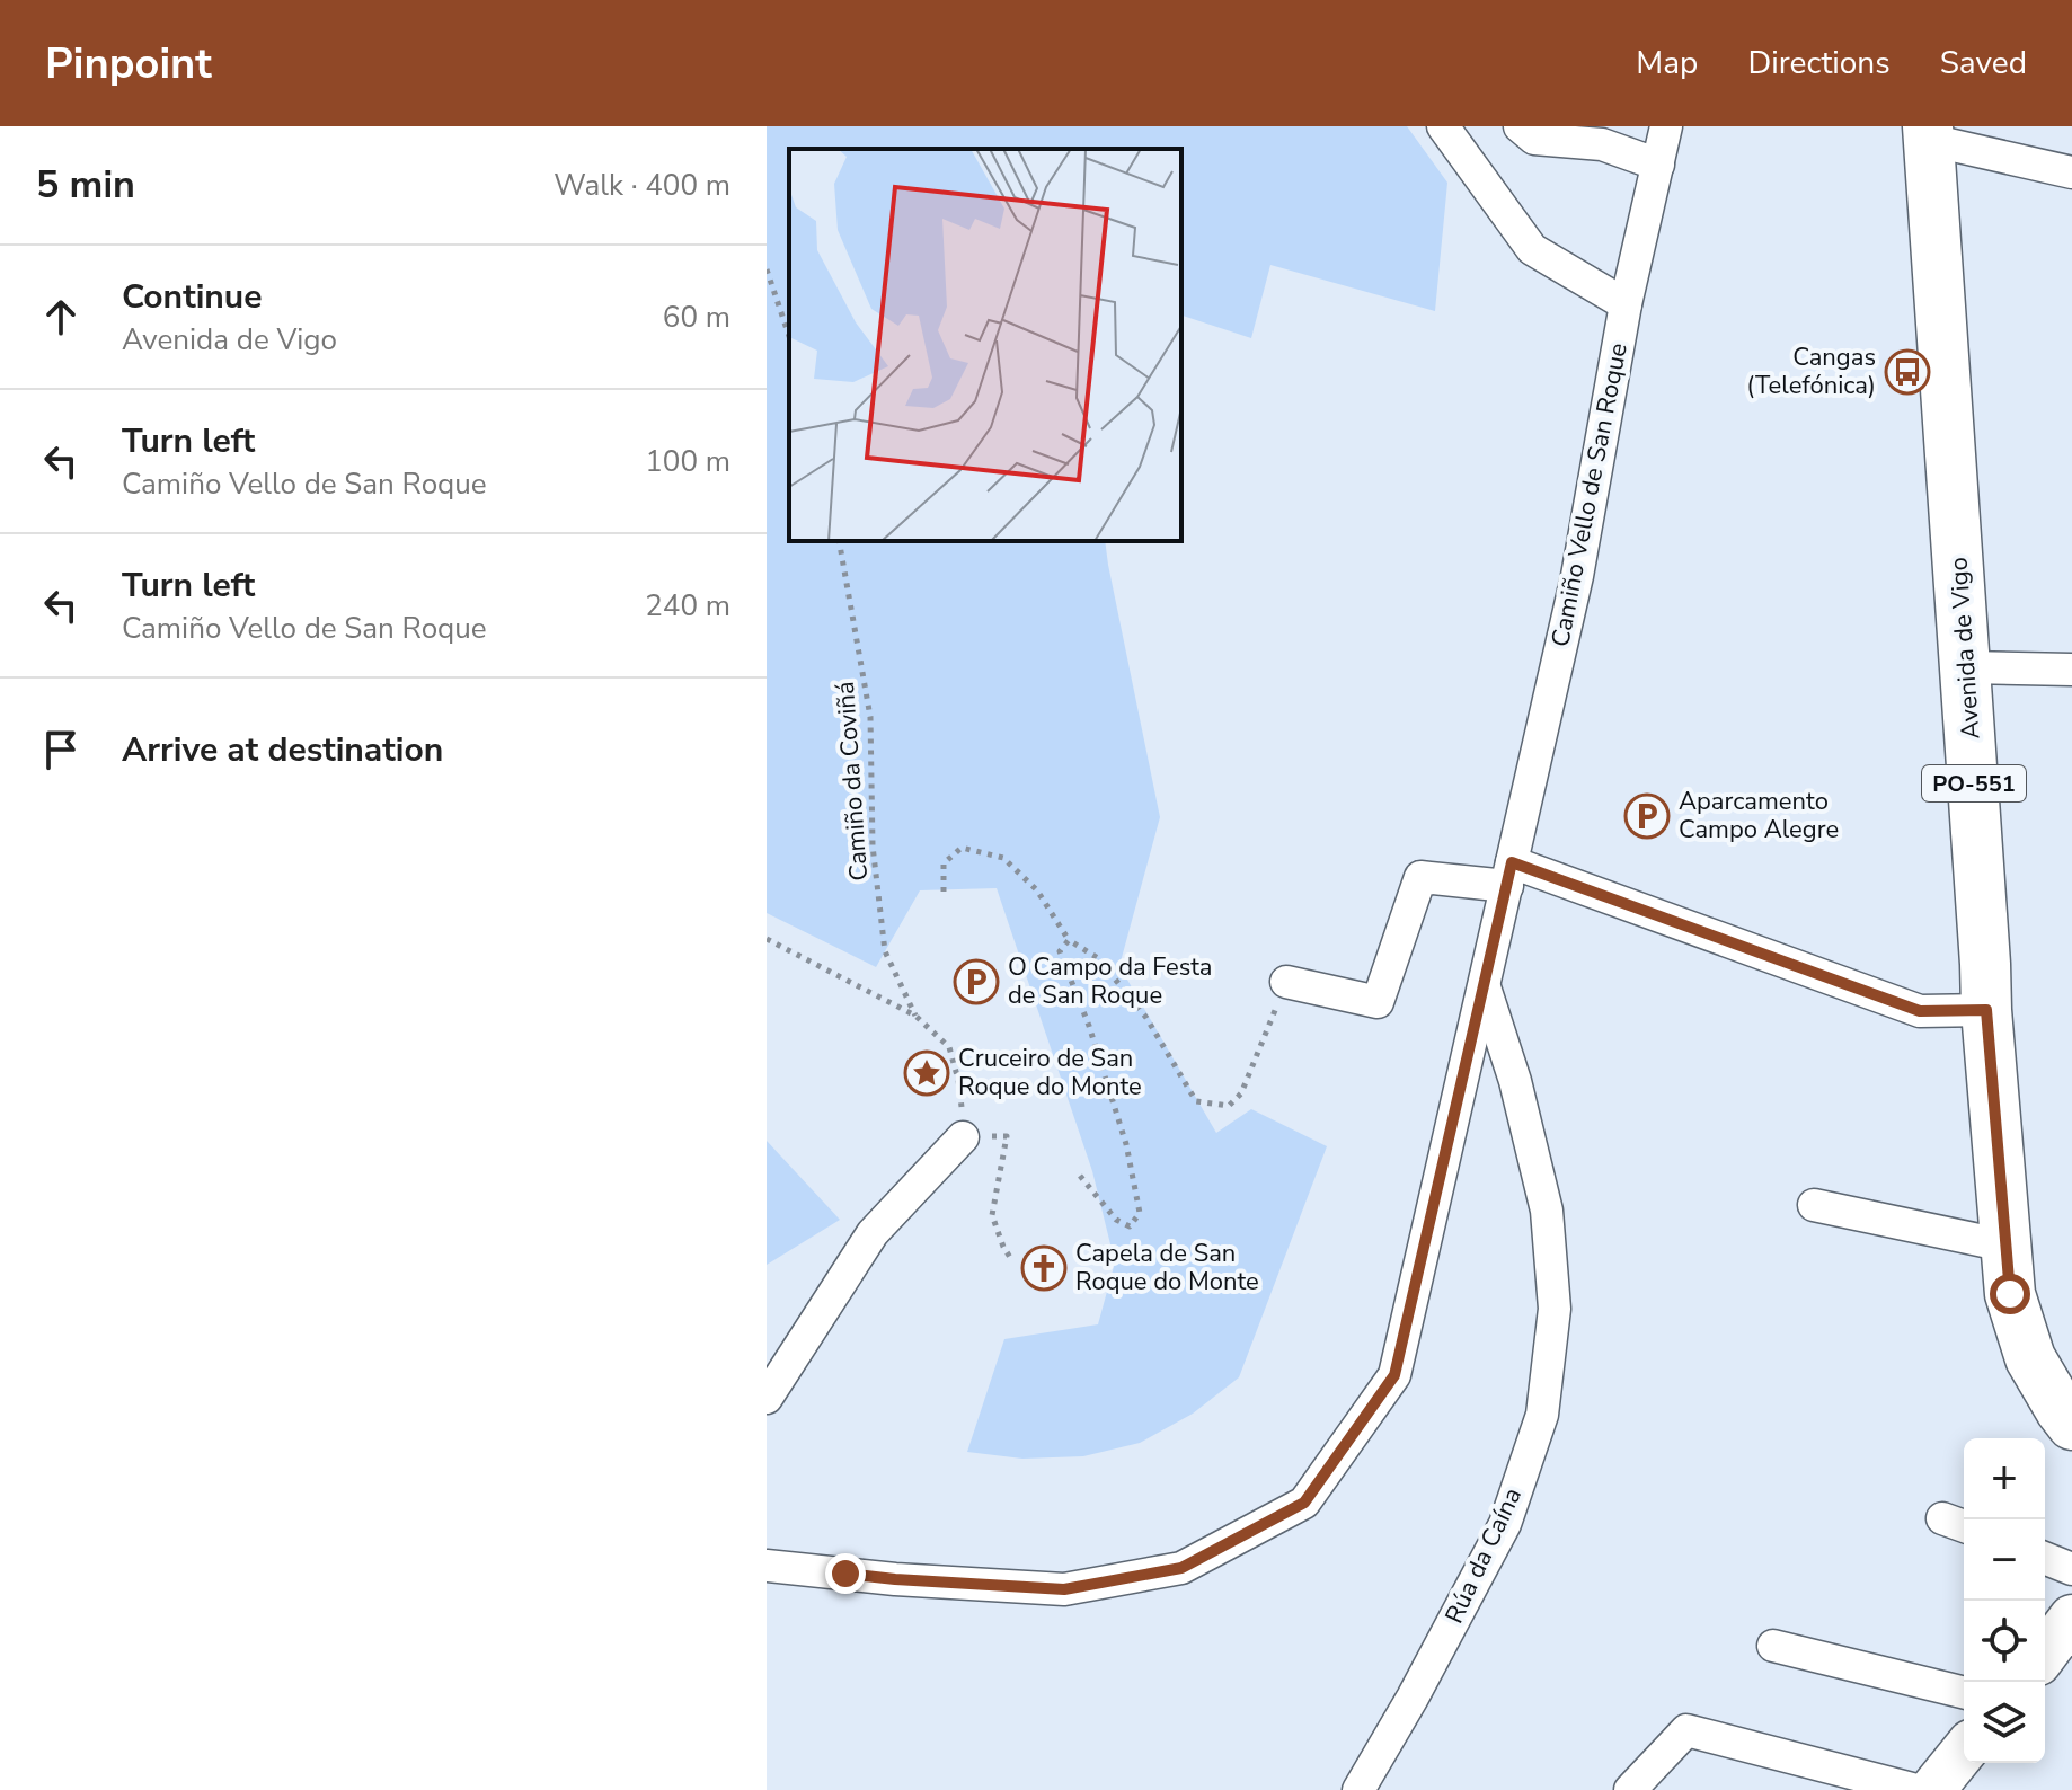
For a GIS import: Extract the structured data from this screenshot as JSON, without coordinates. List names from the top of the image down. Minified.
{"streets":{"main road":["Avenida de Vigo","PO-551"],"street":["Camiño Vello de San Roque","Rúa da Caína"],"path":["Camiño da Coviñá"]},"crossings":[["Camiño Vello de San Roque","Rúa da Caína"]],"places":{"bus stop":["Cangas (Telefónica)"],"parking":["Aparcamento Campo Alegre","O Campo da Festa de San Roque"],"place":["Cruceiro de San Roque do Monte"],"church":["Capela de San Roque do Monte"]},"page":{"header":"Pinpoint","nav":["Map","Directions","Saved"],"heading":["5 min","Walk · 400 m"],"list":[["Continue","Avenida de Vigo","60 m"],["Turn left","Camiño Vello de San Roque","100 m"],["Turn left","Camiño Vello de San Roque","240 m"],"Arrive at destination"],"map_buttons":["+","−"]}}
